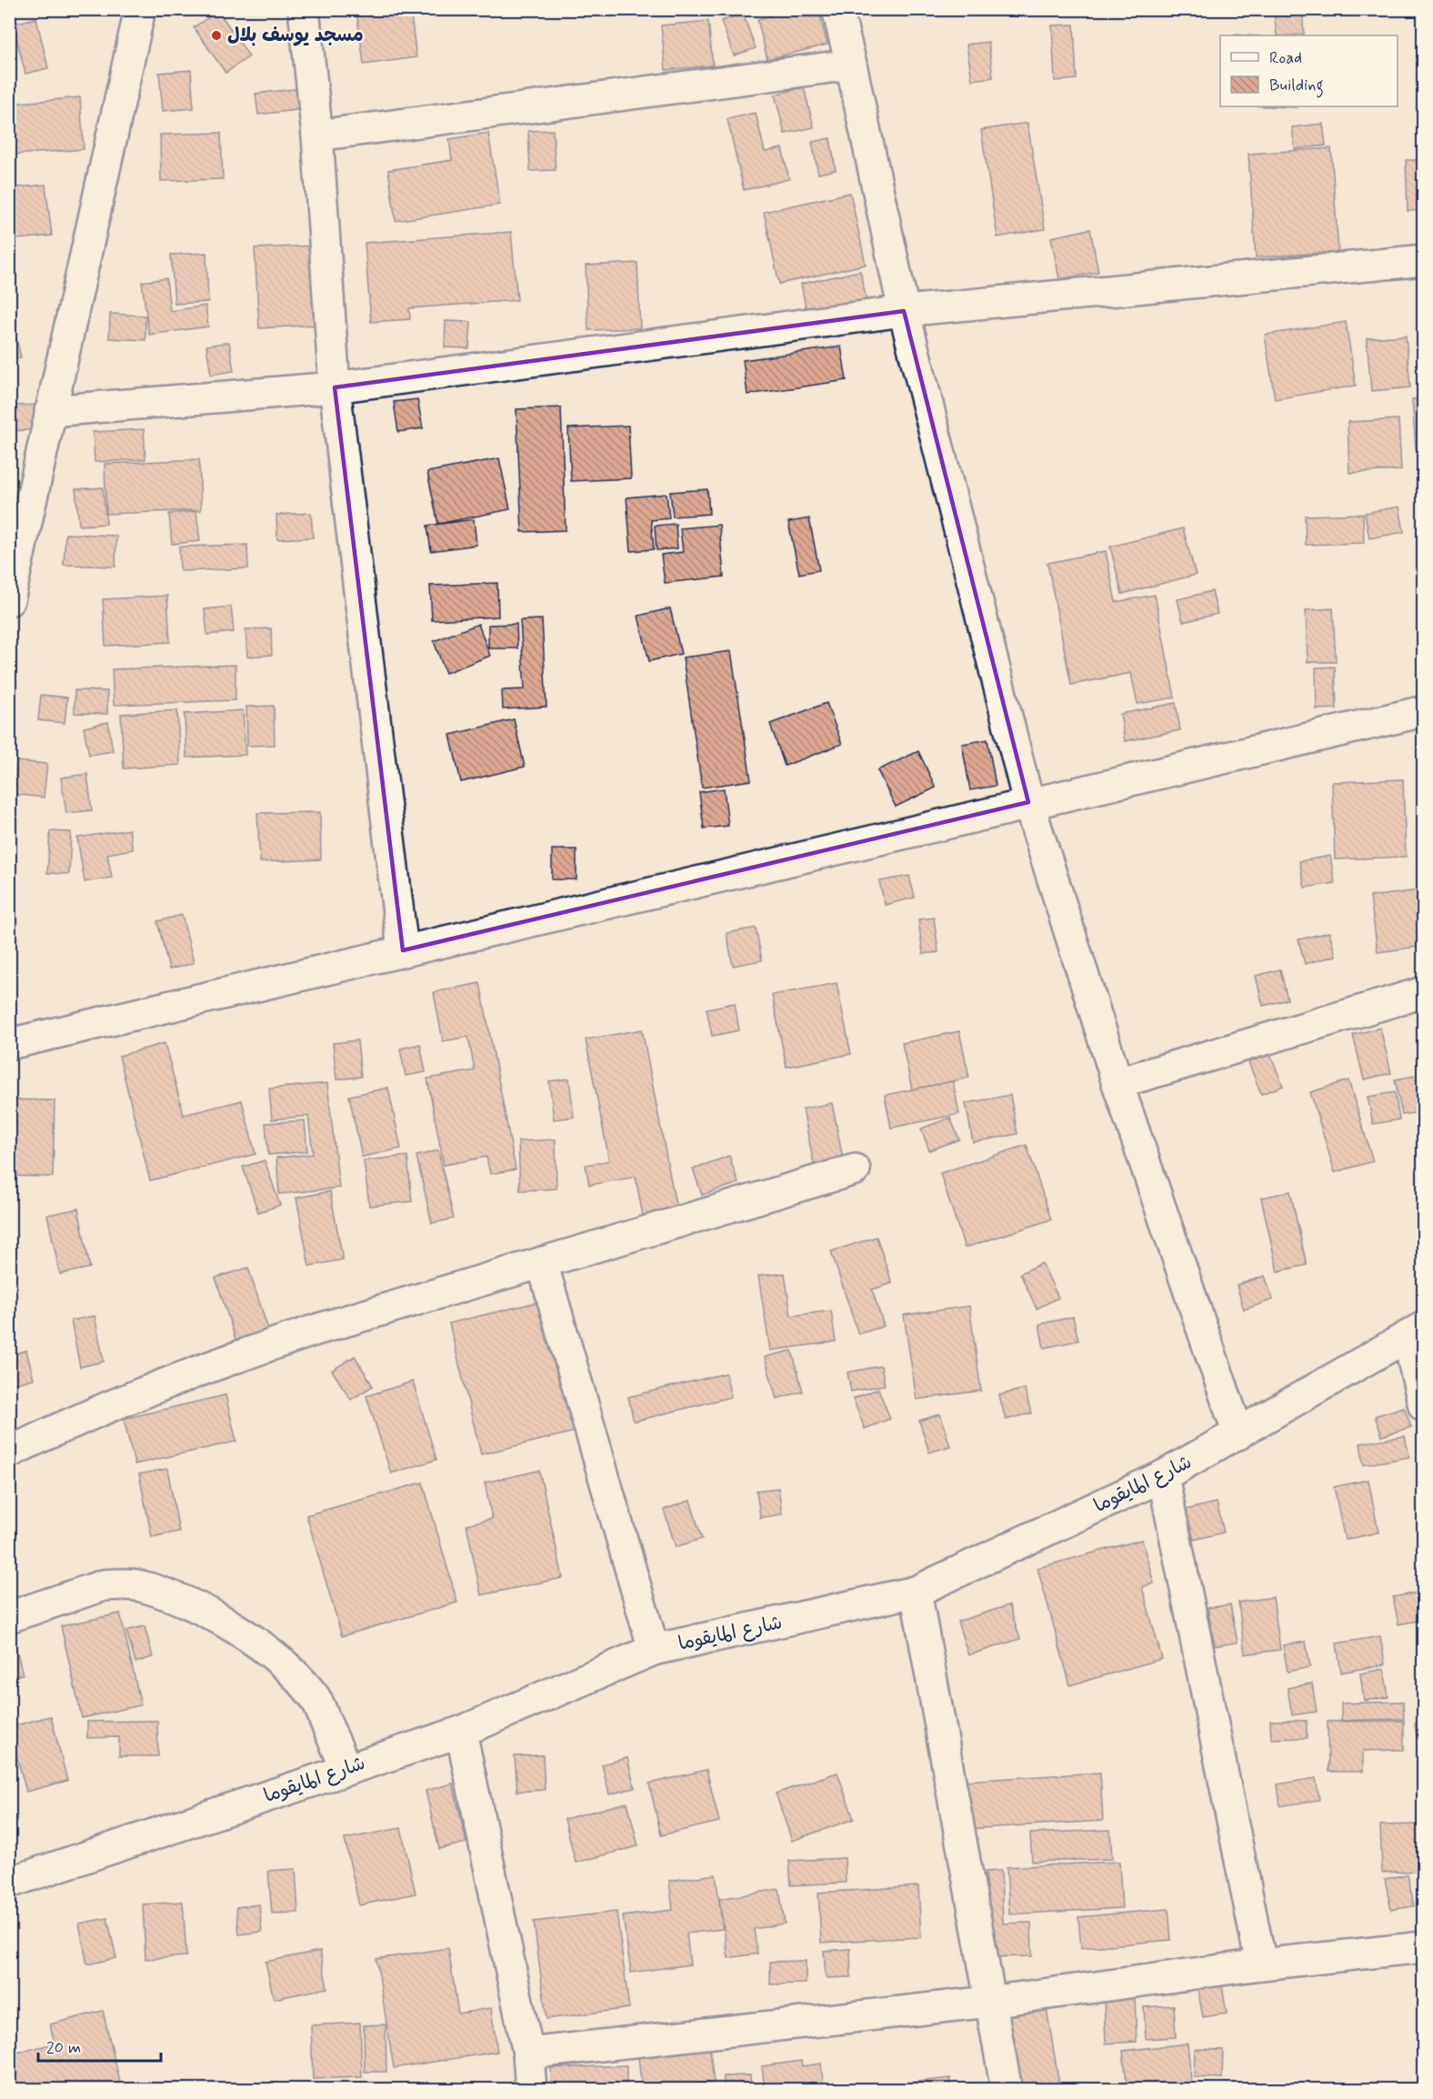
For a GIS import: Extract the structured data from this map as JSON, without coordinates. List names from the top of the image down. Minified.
{"streets":{"street":["شارع المايقوما"]},"places":["مسجد يوسف بلال"],"legend":["Road","Building"],"scale_bar":"20 m"}
